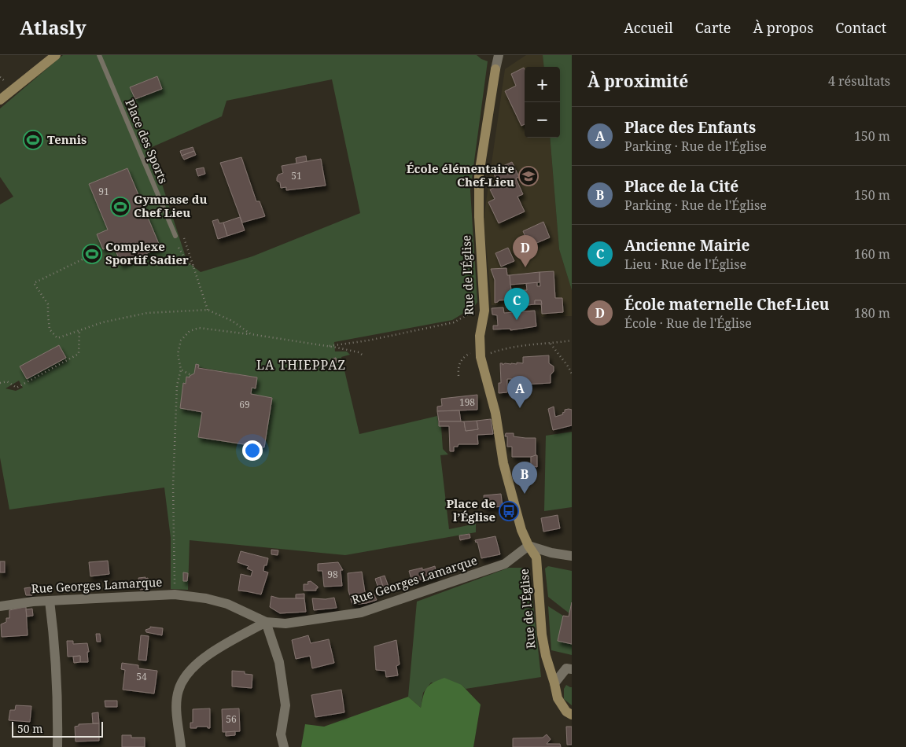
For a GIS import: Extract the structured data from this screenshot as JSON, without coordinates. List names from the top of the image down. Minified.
{"streets":{"street":["Rue de l'Église","Rue Georges Lamarque"],"lane":["Place des Sports"]},"crossings":[["Rue de l'Église","Rue Georges Lamarque"]],"districts":["LA THIEPPAZ"],"places":{"sports":["Tennis","Gymnase du Chef Lieu","Complexe Sportif Sadier"],"school or university":["École élémentaire Chef-Lieu"],"bus stop":["Place de l’Église"]},"house_numbers":["51","91","198","69","98","54","56"],"scale_bar":"50 m","page":{"header":"Atlasly","nav":["Accueil","Carte","À propos","Contact"],"heading":["À proximité","4 résultats"],"map_buttons":["+","−"],"list":[{"mark":"A","name":"Place des Enfants","note":"Parking · Rue de l'Église","value":"150 m"},{"mark":"B","name":"Place de la Cité","note":"Parking · Rue de l'Église","value":"150 m"},{"mark":"C","name":"Ancienne Mairie","note":"Lieu · Rue de l'Église","value":"160 m"},{"mark":"D","name":"École maternelle Chef-Lieu","note":"École · Rue de l'Église","value":"180 m"}],"pins":["D","C","A","B"],"scale":"50 m"}}
